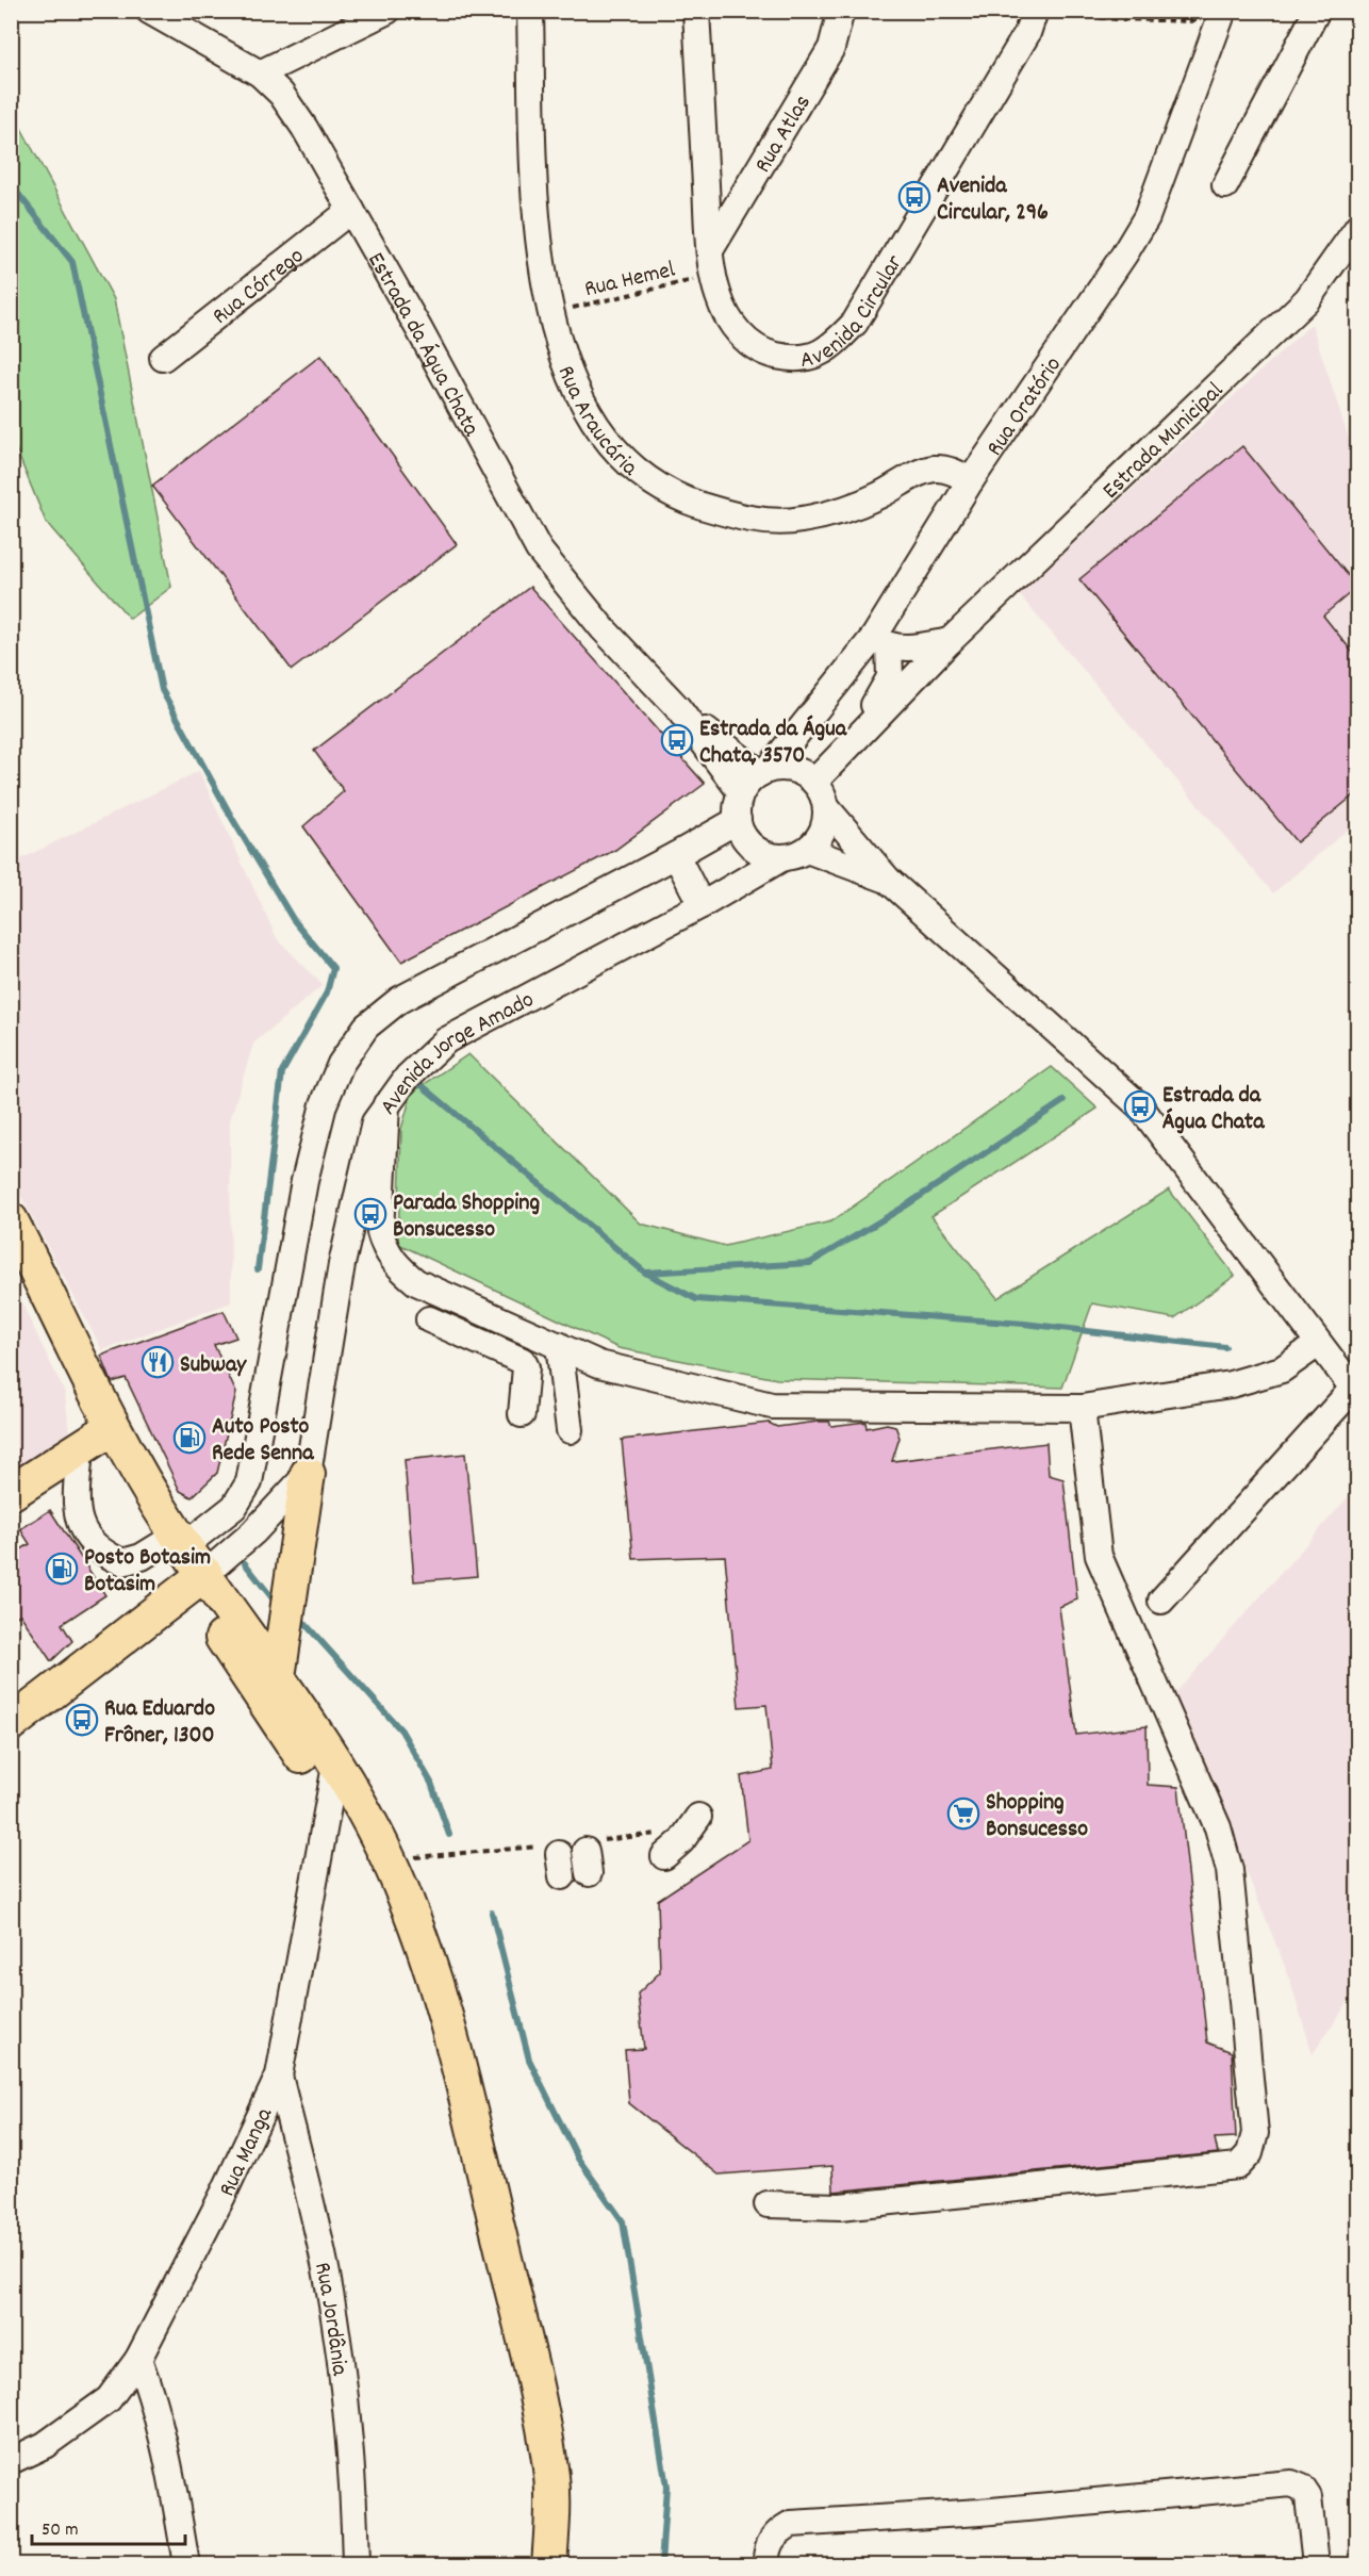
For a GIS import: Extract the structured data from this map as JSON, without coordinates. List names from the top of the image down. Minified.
{"streets":{"street":["Rua Atlas","Rua Córrego","Avenida Circular","Estrada da Água Chata","Rua Oratório","Rua Araucária","Estrada Municipal","Avenida Jorge Amado","Rua Manga","Rua Jordânia"],"path":["Rua Hemel"]},"crossings":[["Rua Atlas","Avenida Circular"],["Rua Hemel","Avenida Circular"],["Rua Hemel","Rua Araucária"],["Rua Córrego","Estrada da Água Chata"],["Estrada da Água Chata","Rua Oratório"],["Estrada da Água Chata","Estrada Municipal"],["Estrada da Água Chata","Avenida Jorge Amado"],["Rua Oratório","Rua Araucária"],["Rua Oratório","Estrada Municipal"],["Rua Oratório","Avenida Jorge Amado"],["Estrada Municipal","Avenida Jorge Amado"],["Rua Manga","Rua Jordânia"]],"places":{"bus stop":["Avenida Circular, 296","Estrada da Água Chata, 3570","Estrada da Água Chata","Parada Shopping Bonsucesso","Rua Eduardo Frôner, 1300"],"restaurant":["Subway"],"fuel station":["Auto Posto Rede Senna","Posto Botasim Botasim"],"supermarket":["Shopping Bonsucesso"]},"scale_bar":"50 m"}
